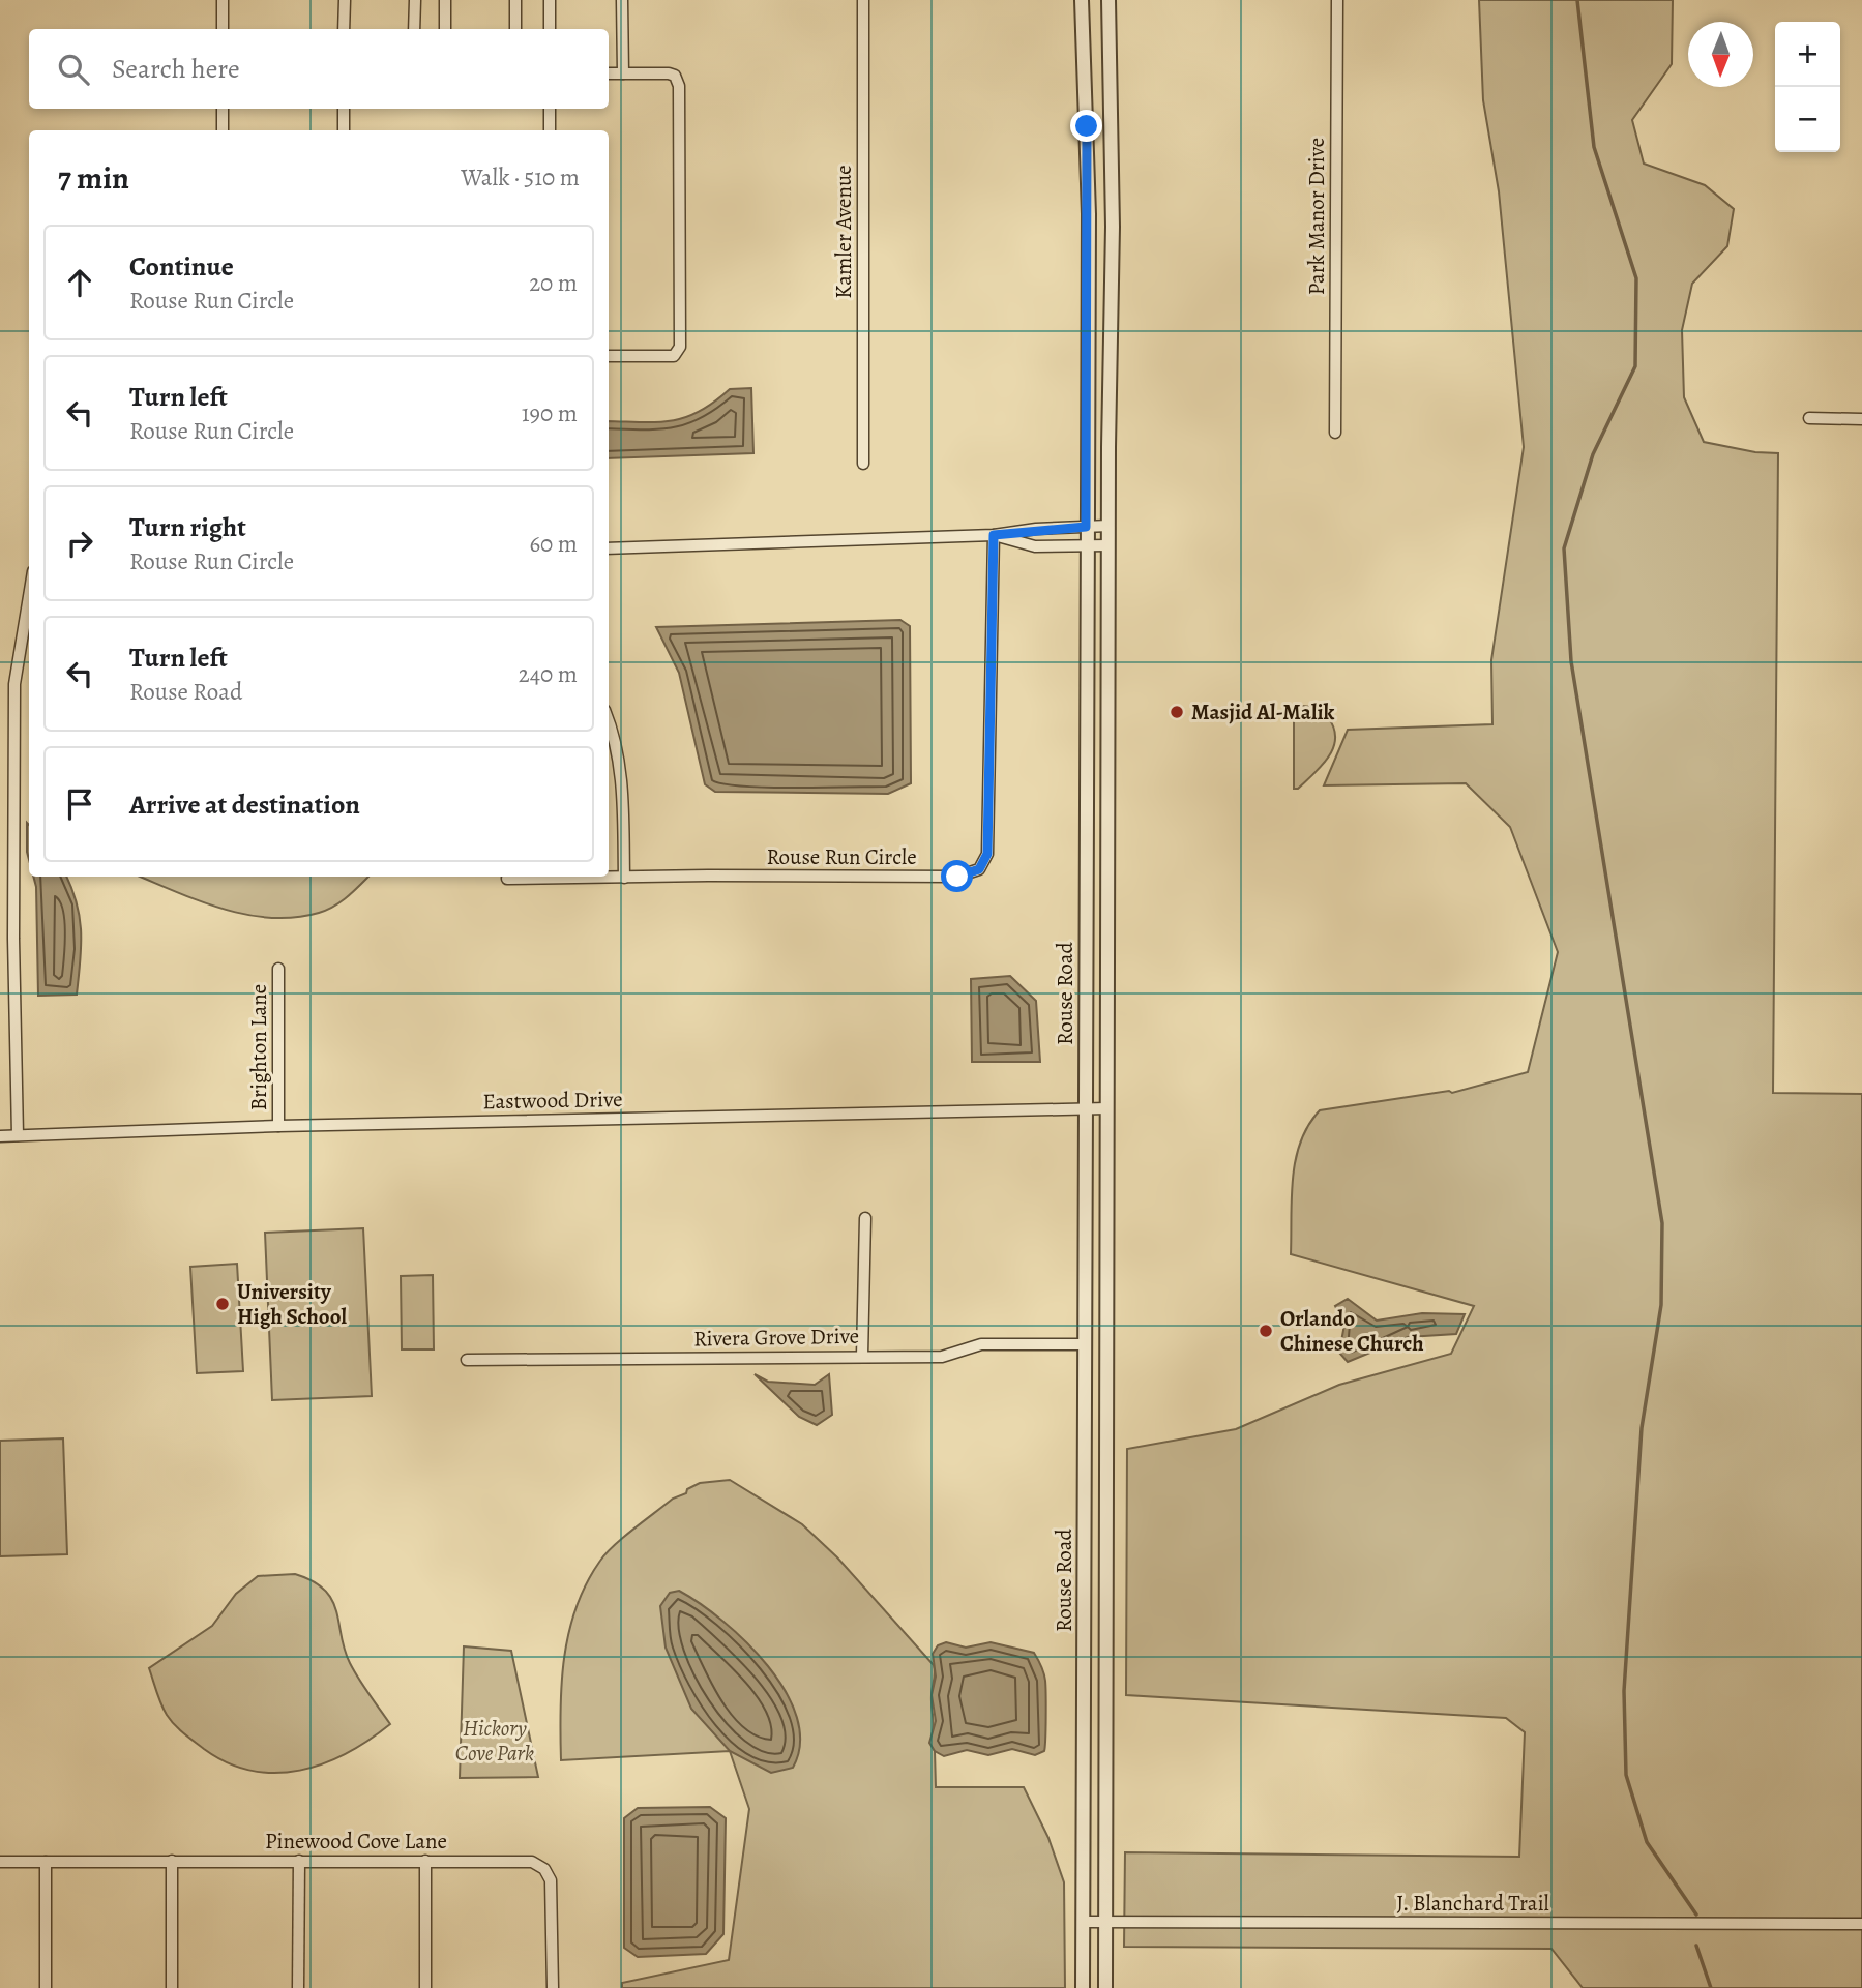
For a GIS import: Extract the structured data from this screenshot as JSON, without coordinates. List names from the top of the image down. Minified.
{"streets":{"street":["Park Manor Drive","Kamler Avenue","Rouse Run Circle","Rouse Road","Brighton Lane","Eastwood Drive","Rivera Grove Drive","Pinewood Cove Lane","J. Blanchard Trail"]},"crossings":[["Rouse Road","Eastwood Drive"],["Rouse Road","Rivera Grove Drive"],["Rouse Road","J. Blanchard Trail"],["Brighton Lane","Eastwood Drive"]],"parks":["Hickory Cove Park"],"places":["Masjid Al-Malik","University High School","Orlando Chinese Church"],"north":"bottom","page":{"map_buttons":["+","−"],"search":"Search here","heading":["7 min","Walk · 510 m"],"list":[["Continue","Rouse Run Circle","20 m"],["Turn left","Rouse Run Circle","190 m"],["Turn right","Rouse Run Circle","60 m"],["Turn left","Rouse Road","240 m"],"Arrive at destination"]}}
